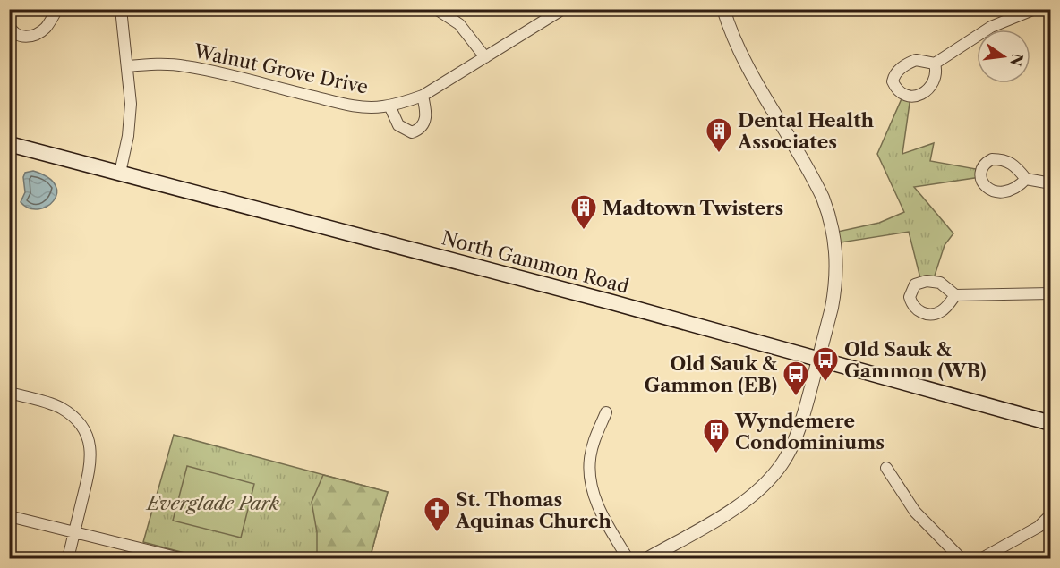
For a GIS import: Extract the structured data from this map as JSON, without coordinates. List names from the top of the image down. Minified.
{"streets":{"main road":["North Gammon Road"],"street":["Walnut Grove Drive"]},"parks":["Everglade Park"],"places":{"building":["Dental Health Associates","Madtown Twisters","Wyndemere Condominiums"],"bus stop":["Old Sauk & Gammon (WB)","Old Sauk & Gammon (EB)"],"church":["St. Thomas Aquinas Church"]},"north":"right"}
